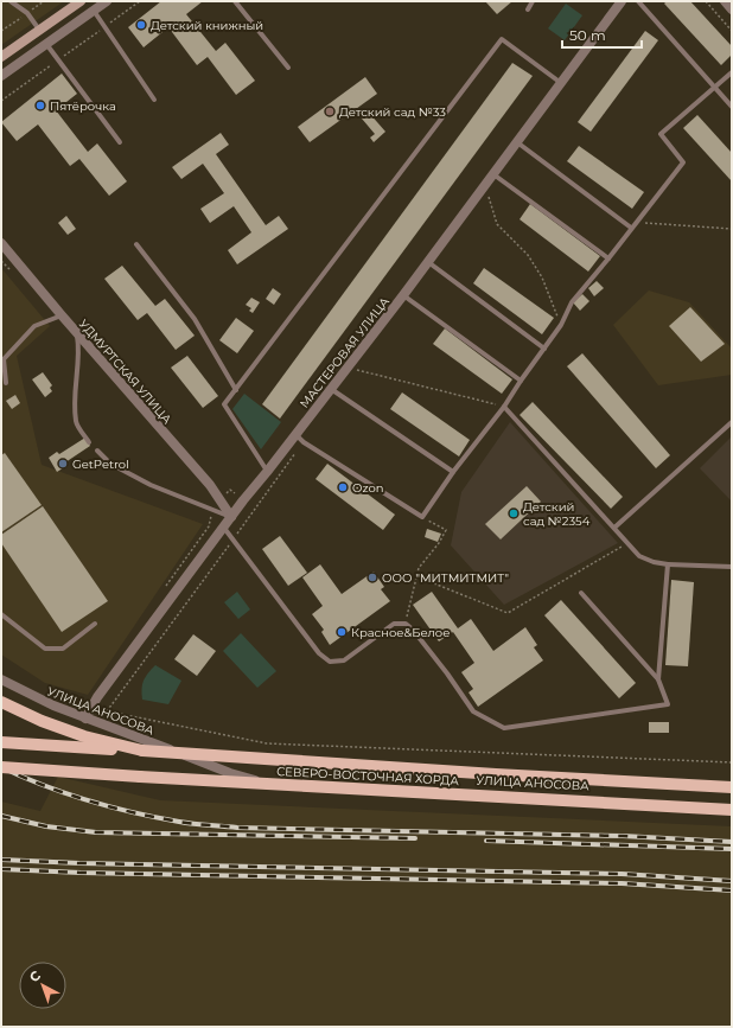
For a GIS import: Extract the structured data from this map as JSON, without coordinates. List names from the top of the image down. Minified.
{"streets":{"main road":["СЕВЕРО-ВОСТОЧНАЯ ХОРДА"],"street":["МАСТЕРОВАЯ УЛИЦА","УДМУРТСКАЯ УЛИЦА","УЛИЦА АНОСОВА"]},"crossings":[["МАСТЕРОВАЯ УЛИЦА","УДМУРТСКАЯ УЛИЦА"],["МАСТЕРОВАЯ УЛИЦА","УЛИЦА АНОСОВА"],["УЛИЦА АНОСОВА","СЕВЕРО-ВОСТОЧНАЯ ХОРДА"]],"places":["Детский книжный","Пятёрочка","Детский сад №33","GetPetrol","Ozon","Детский сад №2354","ООО \"МИТМИТМИТ\"","Красное&Белое"],"scale_bar":"50 m","north":"top left"}
